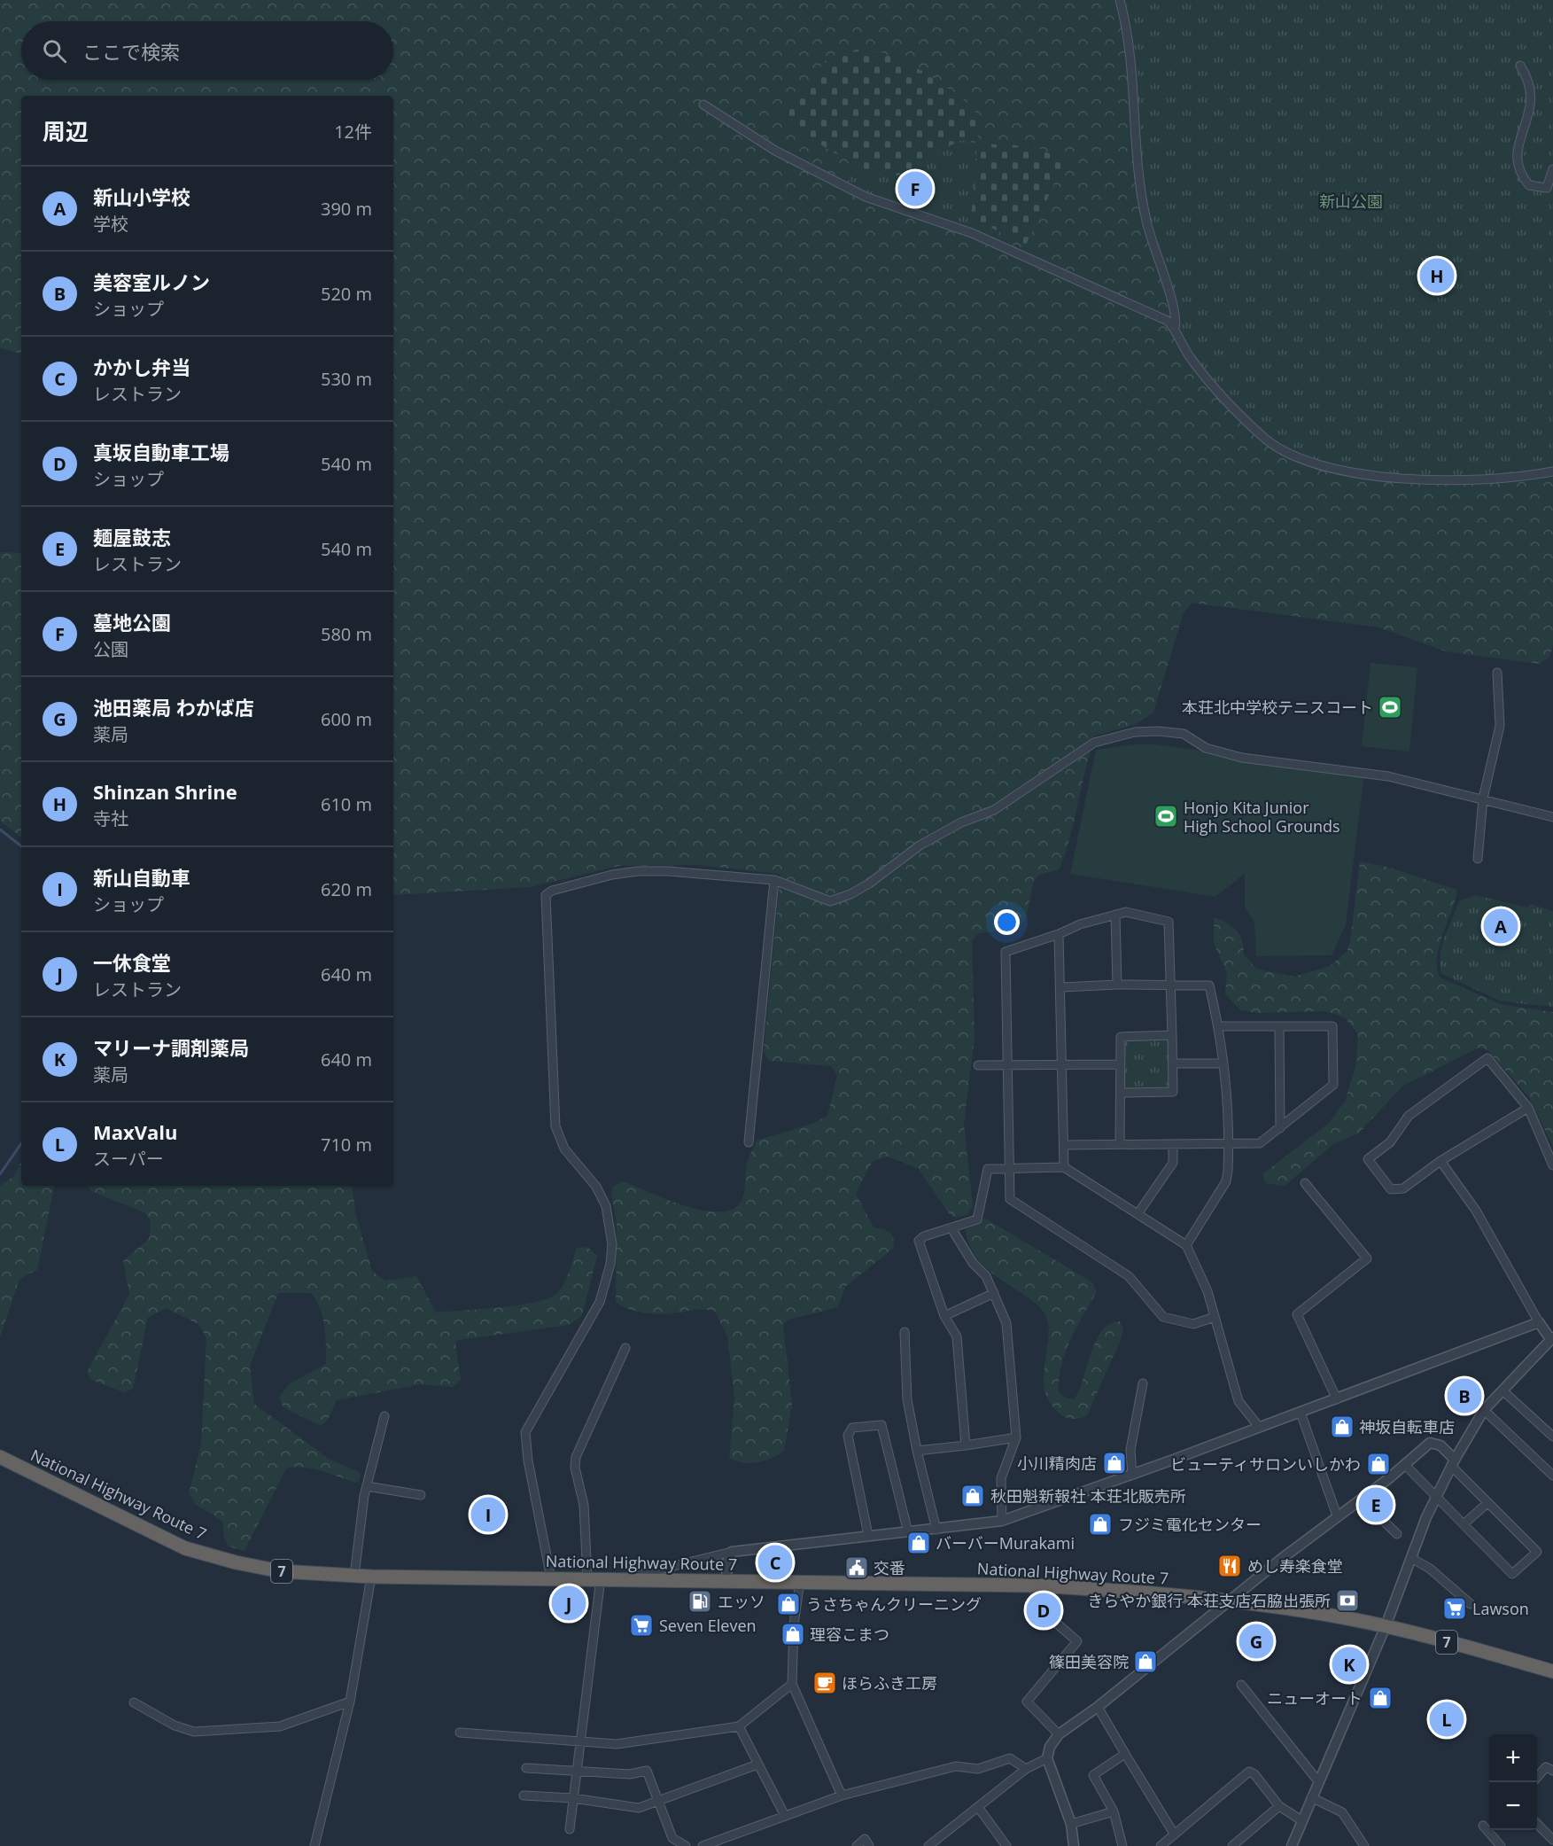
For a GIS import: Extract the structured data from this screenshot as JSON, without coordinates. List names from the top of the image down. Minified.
{"streets":{"highway":["National Highway Route 7","7"]},"parks":["新山公園"],"places":{"sports":["本荘北中学校テニスコート","Honjo Kita Junior High School Grounds"],"shop":["神坂自転車店","小川精肉店","ビューティサロンいしかわ","秋田魁新報社 本荘北販売所","フジミ電化センター","バーバーMurakami","うさちゃんクリーニング","理容こまつ","篠田美容院","ニューオート"],"restaurant":["めし寿楽食堂"],"public building":["交番"],"bank":["きらやか銀行 本荘支店石脇出張所"],"fuel station":["エッソ"],"supermarket":["Lawson","Seven Eleven"],"cafe":["ほらふき工房"]},"page":{"search":"ここで検索","heading":["周辺","12件"],"list":[{"mark":"A","name":"新山小学校","note":"学校","value":"390 m"},{"mark":"B","name":"美容室ルノン","note":"ショップ","value":"520 m"},{"mark":"C","name":"かかし弁当","note":"レストラン","value":"530 m"},{"mark":"D","name":"真坂自動車工場","note":"ショップ","value":"540 m"},{"mark":"E","name":"麺屋鼓志","note":"レストラン","value":"540 m"},{"mark":"F","name":"墓地公園","note":"公園","value":"580 m"},{"mark":"G","name":"池田薬局 わかば店","note":"薬局","value":"600 m"},{"mark":"H","name":"Shinzan Shrine","note":"寺社","value":"610 m"},{"mark":"I","name":"新山自動車","note":"ショップ","value":"620 m"},{"mark":"J","name":"一休食堂","note":"レストラン","value":"640 m"},{"mark":"K","name":"マリーナ調剤薬局","note":"薬局","value":"640 m"},{"mark":"L","name":"MaxValu","note":"スーパー","value":"710 m"}],"pins":["F","H","A","B","E","I","C","J","D","G","K","L"],"map_buttons":["+","−"]}}
